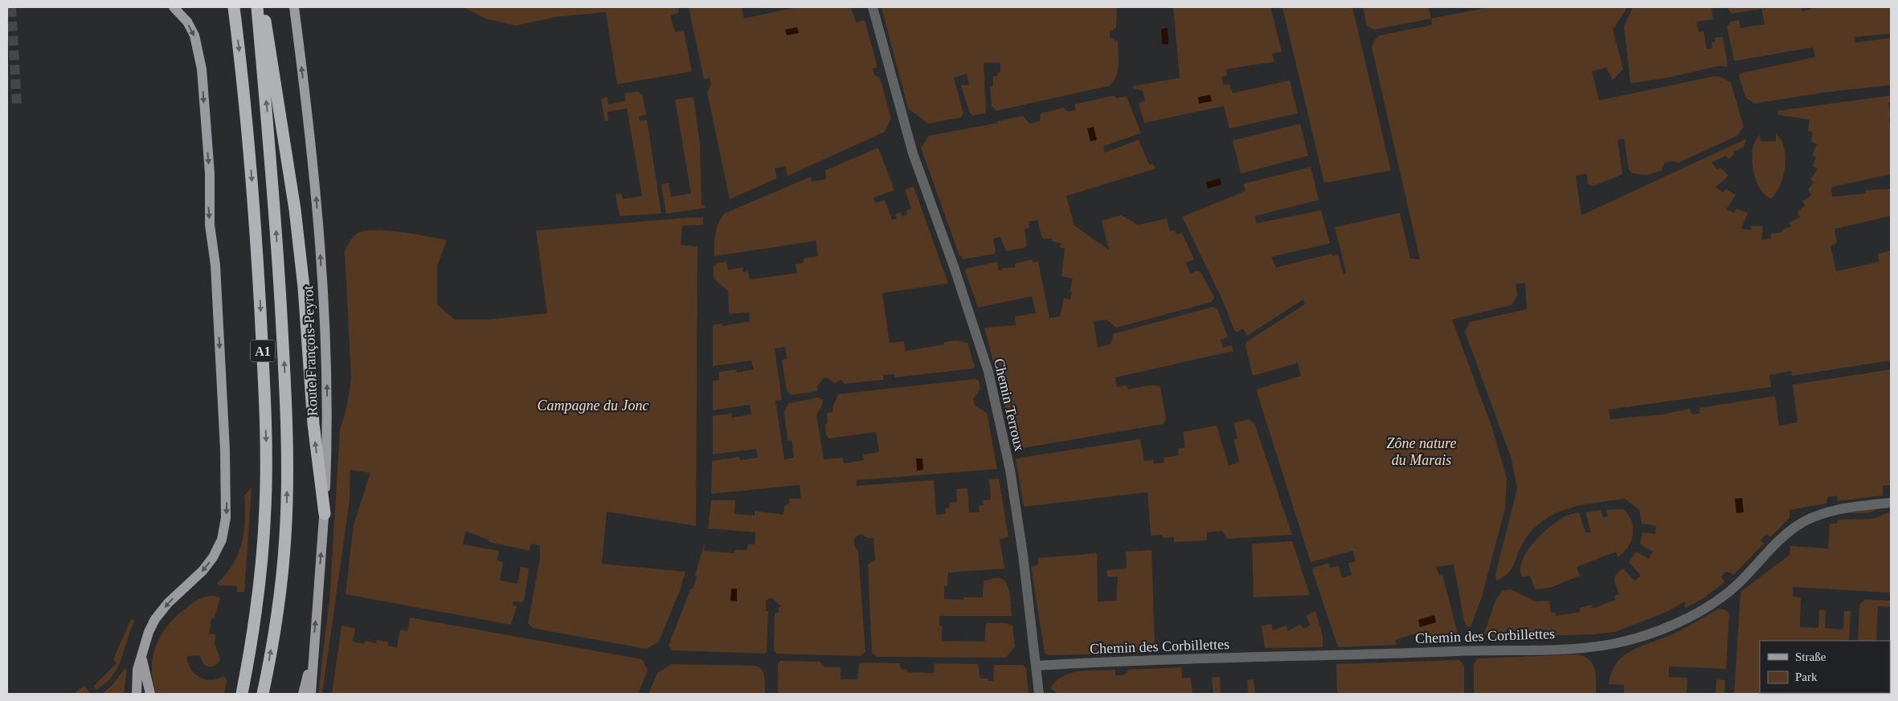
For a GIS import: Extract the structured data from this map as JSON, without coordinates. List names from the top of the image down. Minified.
{"streets":{"highway":["A1"],"main road":["Route François-Peyrot"],"street":["Chemin Terroux","Chemin des Corbillettes"]},"crossings":[["Chemin Terroux","Chemin des Corbillettes"]],"one_way":["Route François-Peyrot"],"parks":["Campagne du Jonc","Zône nature du Marais"],"legend":["Straße","Park"]}
